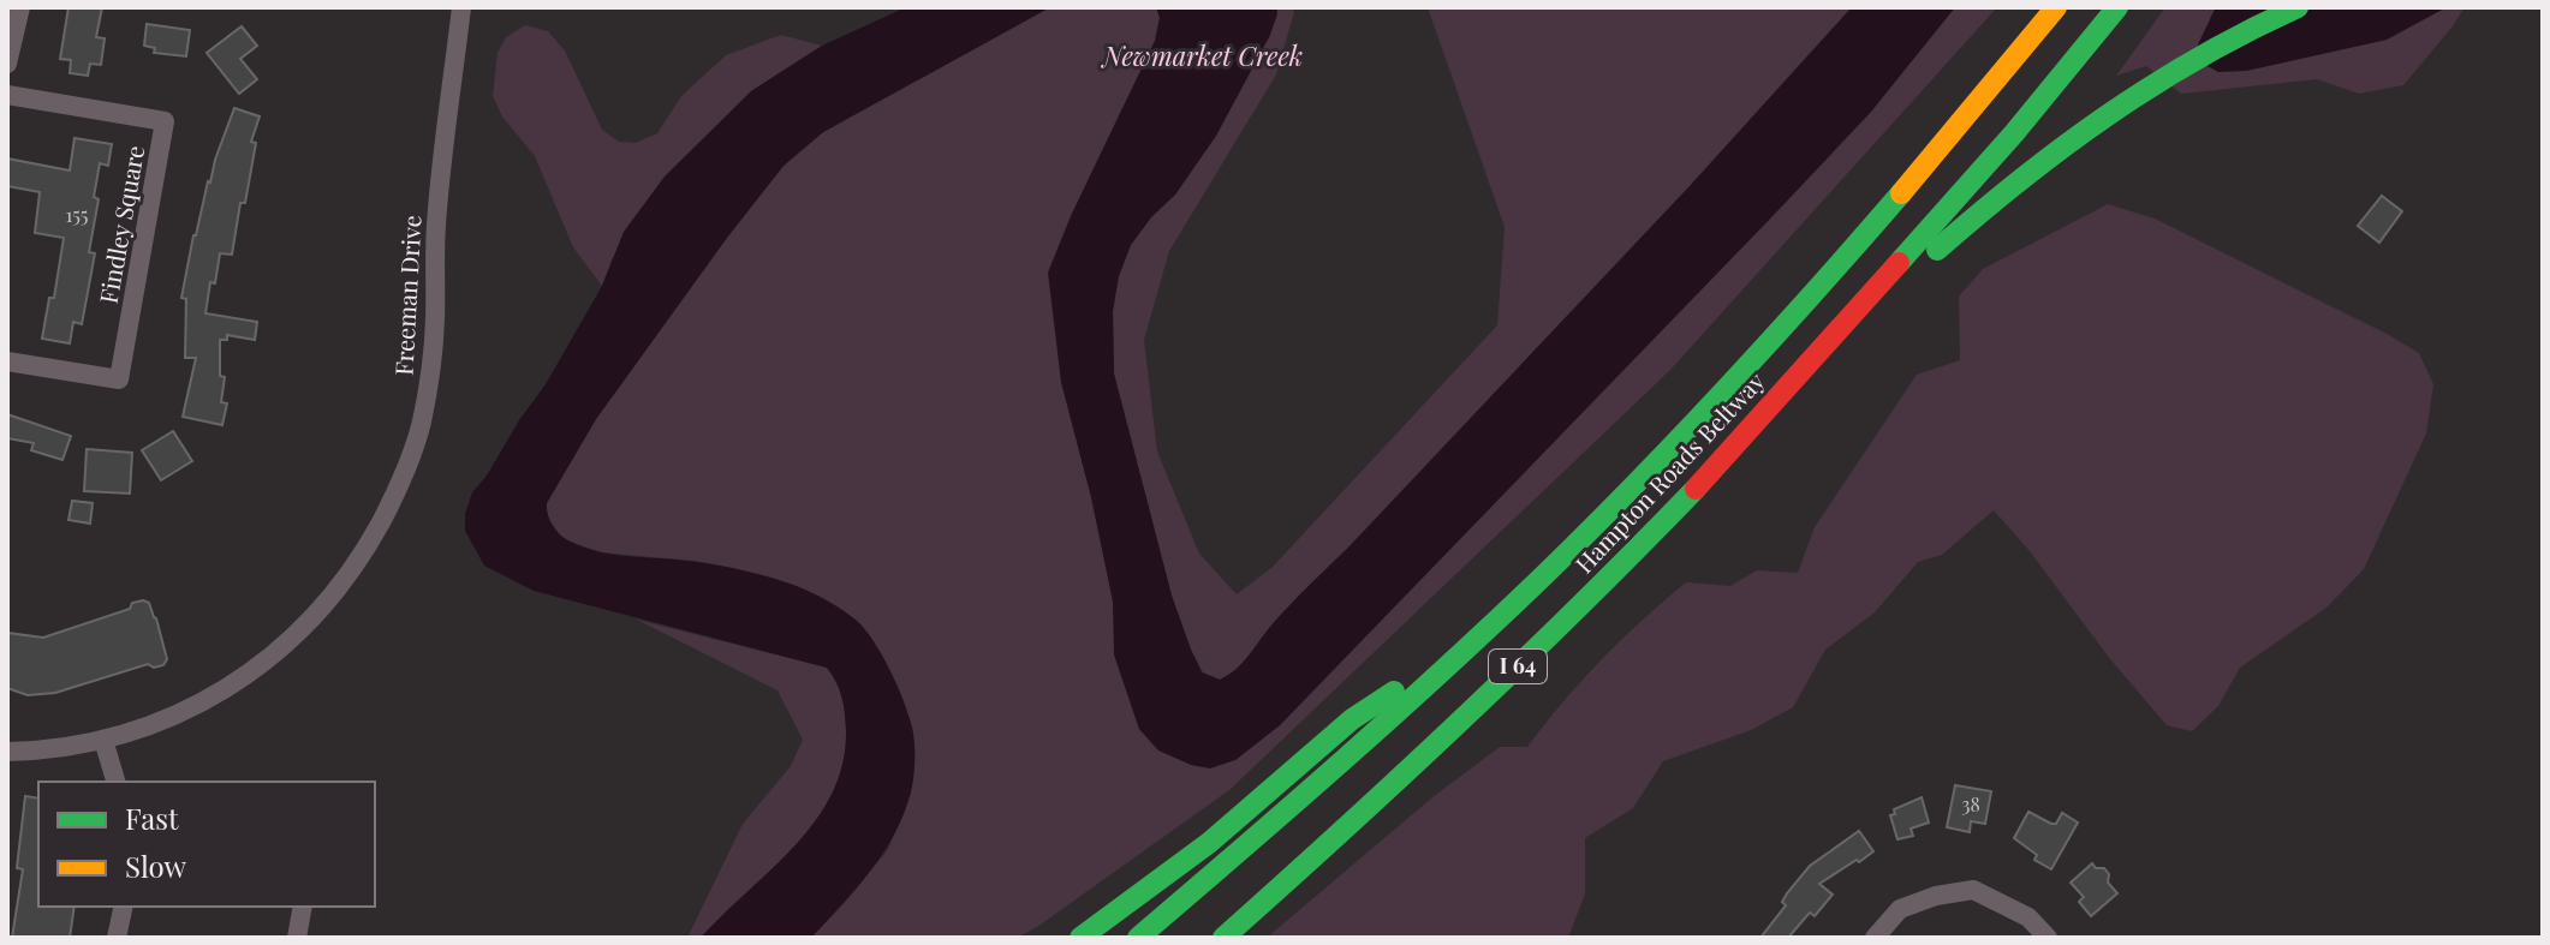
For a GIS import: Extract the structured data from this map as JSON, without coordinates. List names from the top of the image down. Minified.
{"streets":{"highway":["Hampton Roads Beltway","I 64"],"street":["Findley Square","Freeman Drive"]},"crossings":[["Hampton Roads Beltway","I 64"]],"water":["Newmarket Creek"],"house_numbers":["155","38"],"legend":["Fast","Slow"]}
